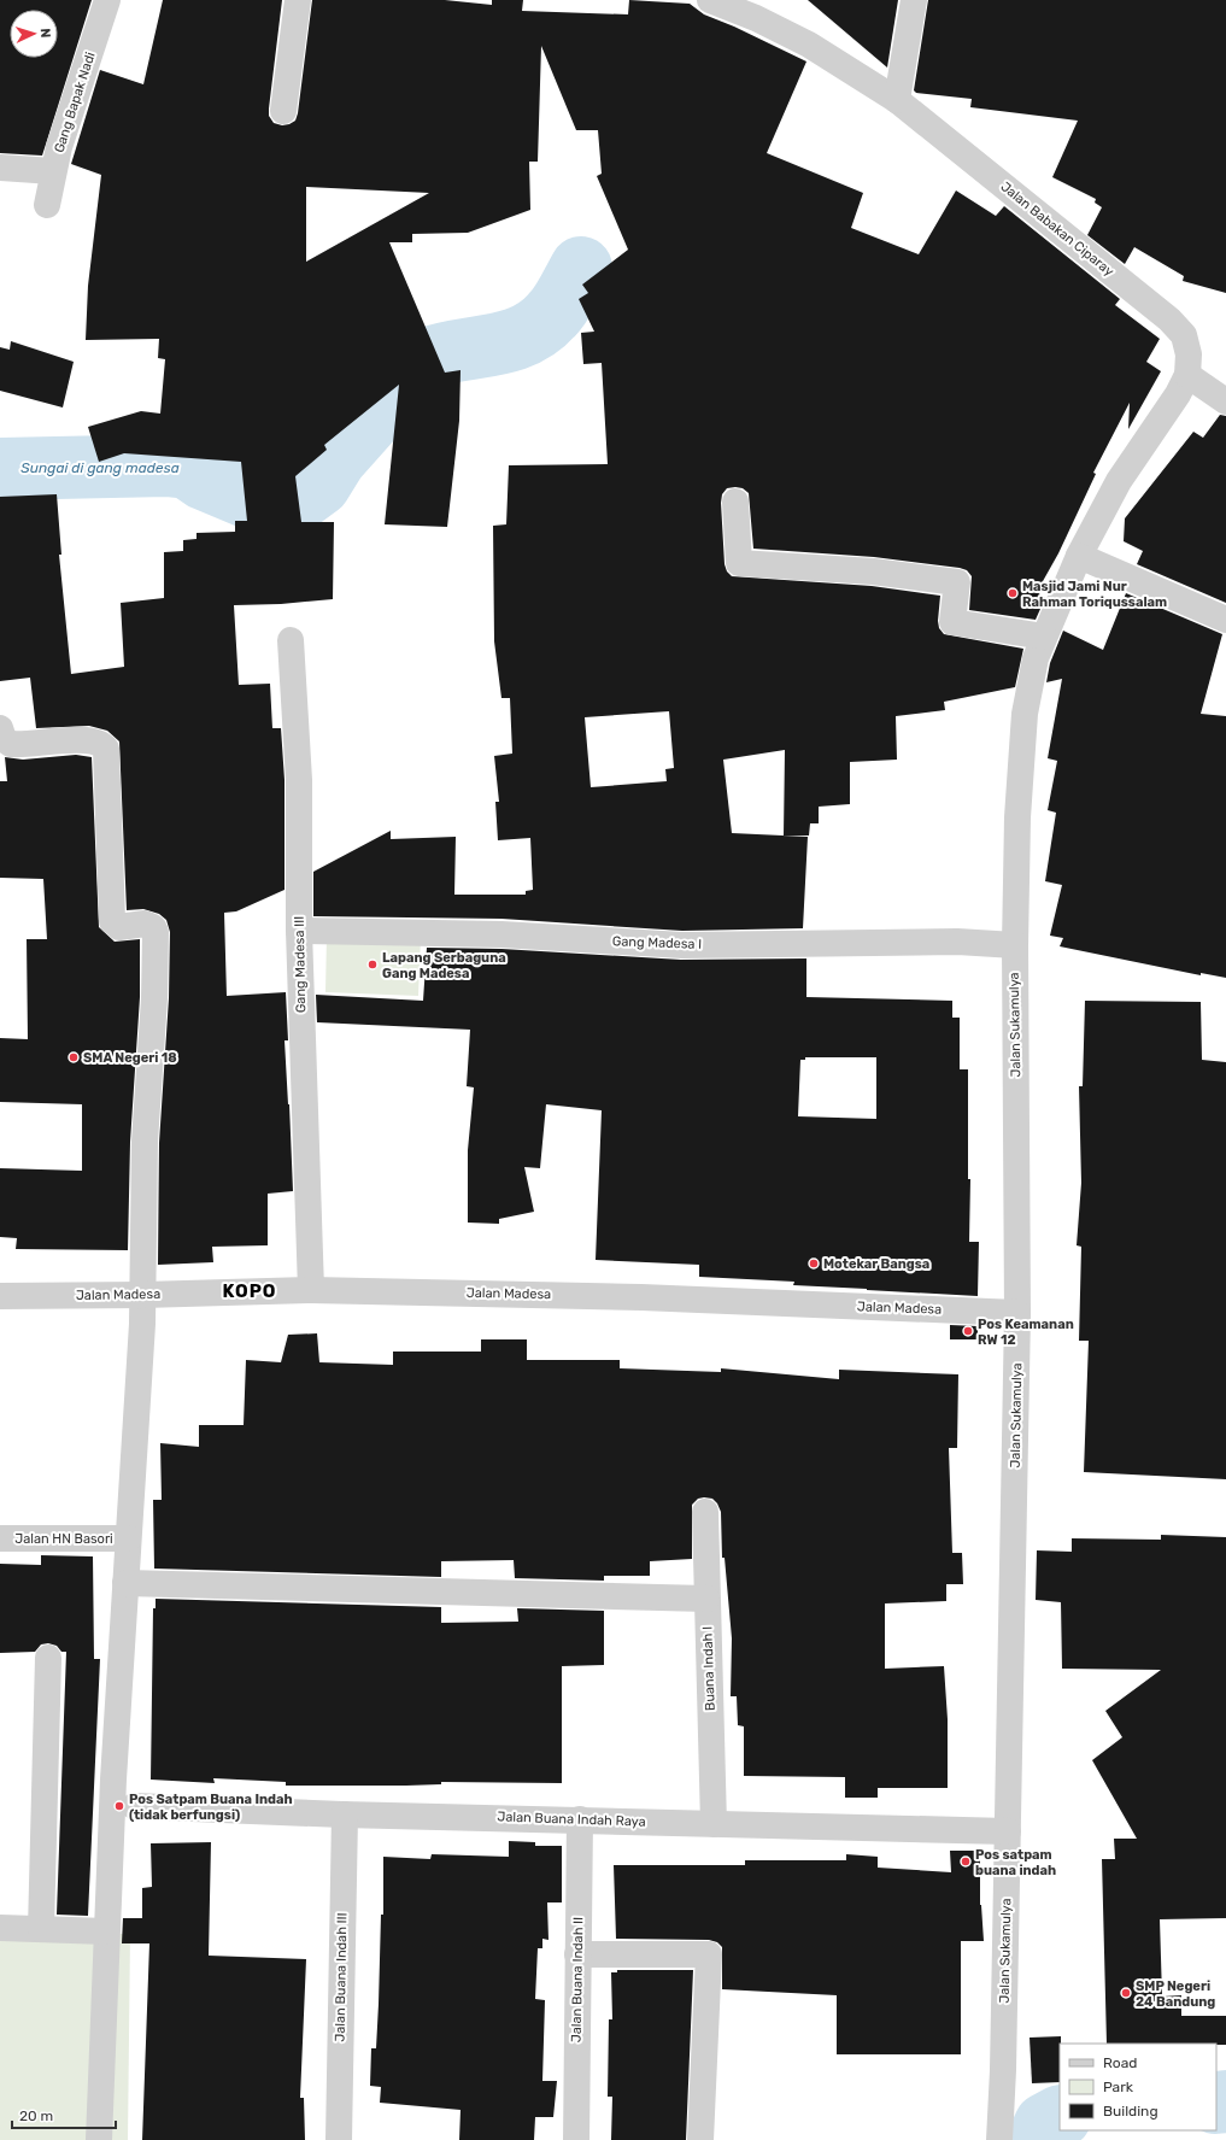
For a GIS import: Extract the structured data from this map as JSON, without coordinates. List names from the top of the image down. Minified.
{"streets":{"street":["Gang Bapak Nadi","Jalan Babakan Ciparay","Gang Madesa I","Gang Madesa III","Jalan Sukamulya","Jalan Madesa","Jalan HN Basori","Buana Indah I","Jalan Buana Indah Raya","Jalan Buana Indah III","Jalan Buana Indah II"]},"crossings":[["Jalan Babakan Ciparay","Jalan Sukamulya"],["Gang Madesa I","Gang Madesa III"],["Gang Madesa I","Jalan Sukamulya"],["Gang Madesa III","Jalan Madesa"],["Jalan Sukamulya","Jalan Madesa"],["Jalan Sukamulya","Jalan Buana Indah Raya"],["Buana Indah I","Jalan Buana Indah Raya"],["Jalan Buana Indah Raya","Jalan Buana Indah III"],["Jalan Buana Indah Raya","Jalan Buana Indah II"]],"districts":["KOPO"],"water":["Sungai di gang madesa"],"places":["Masjid Jami Nur Rahman Toriqussalam","Lapang Serbaguna Gang Madesa","SMA Negeri 18","Motekar Bangsa","Pos Keamanan RW 12","Pos Satpam Buana Indah (tidak berfungsi)","Pos satpam buana indah","SMP Negeri 24 Bandung"],"legend":["Road","Park","Building"],"scale_bar":"20 m","north":"right"}
